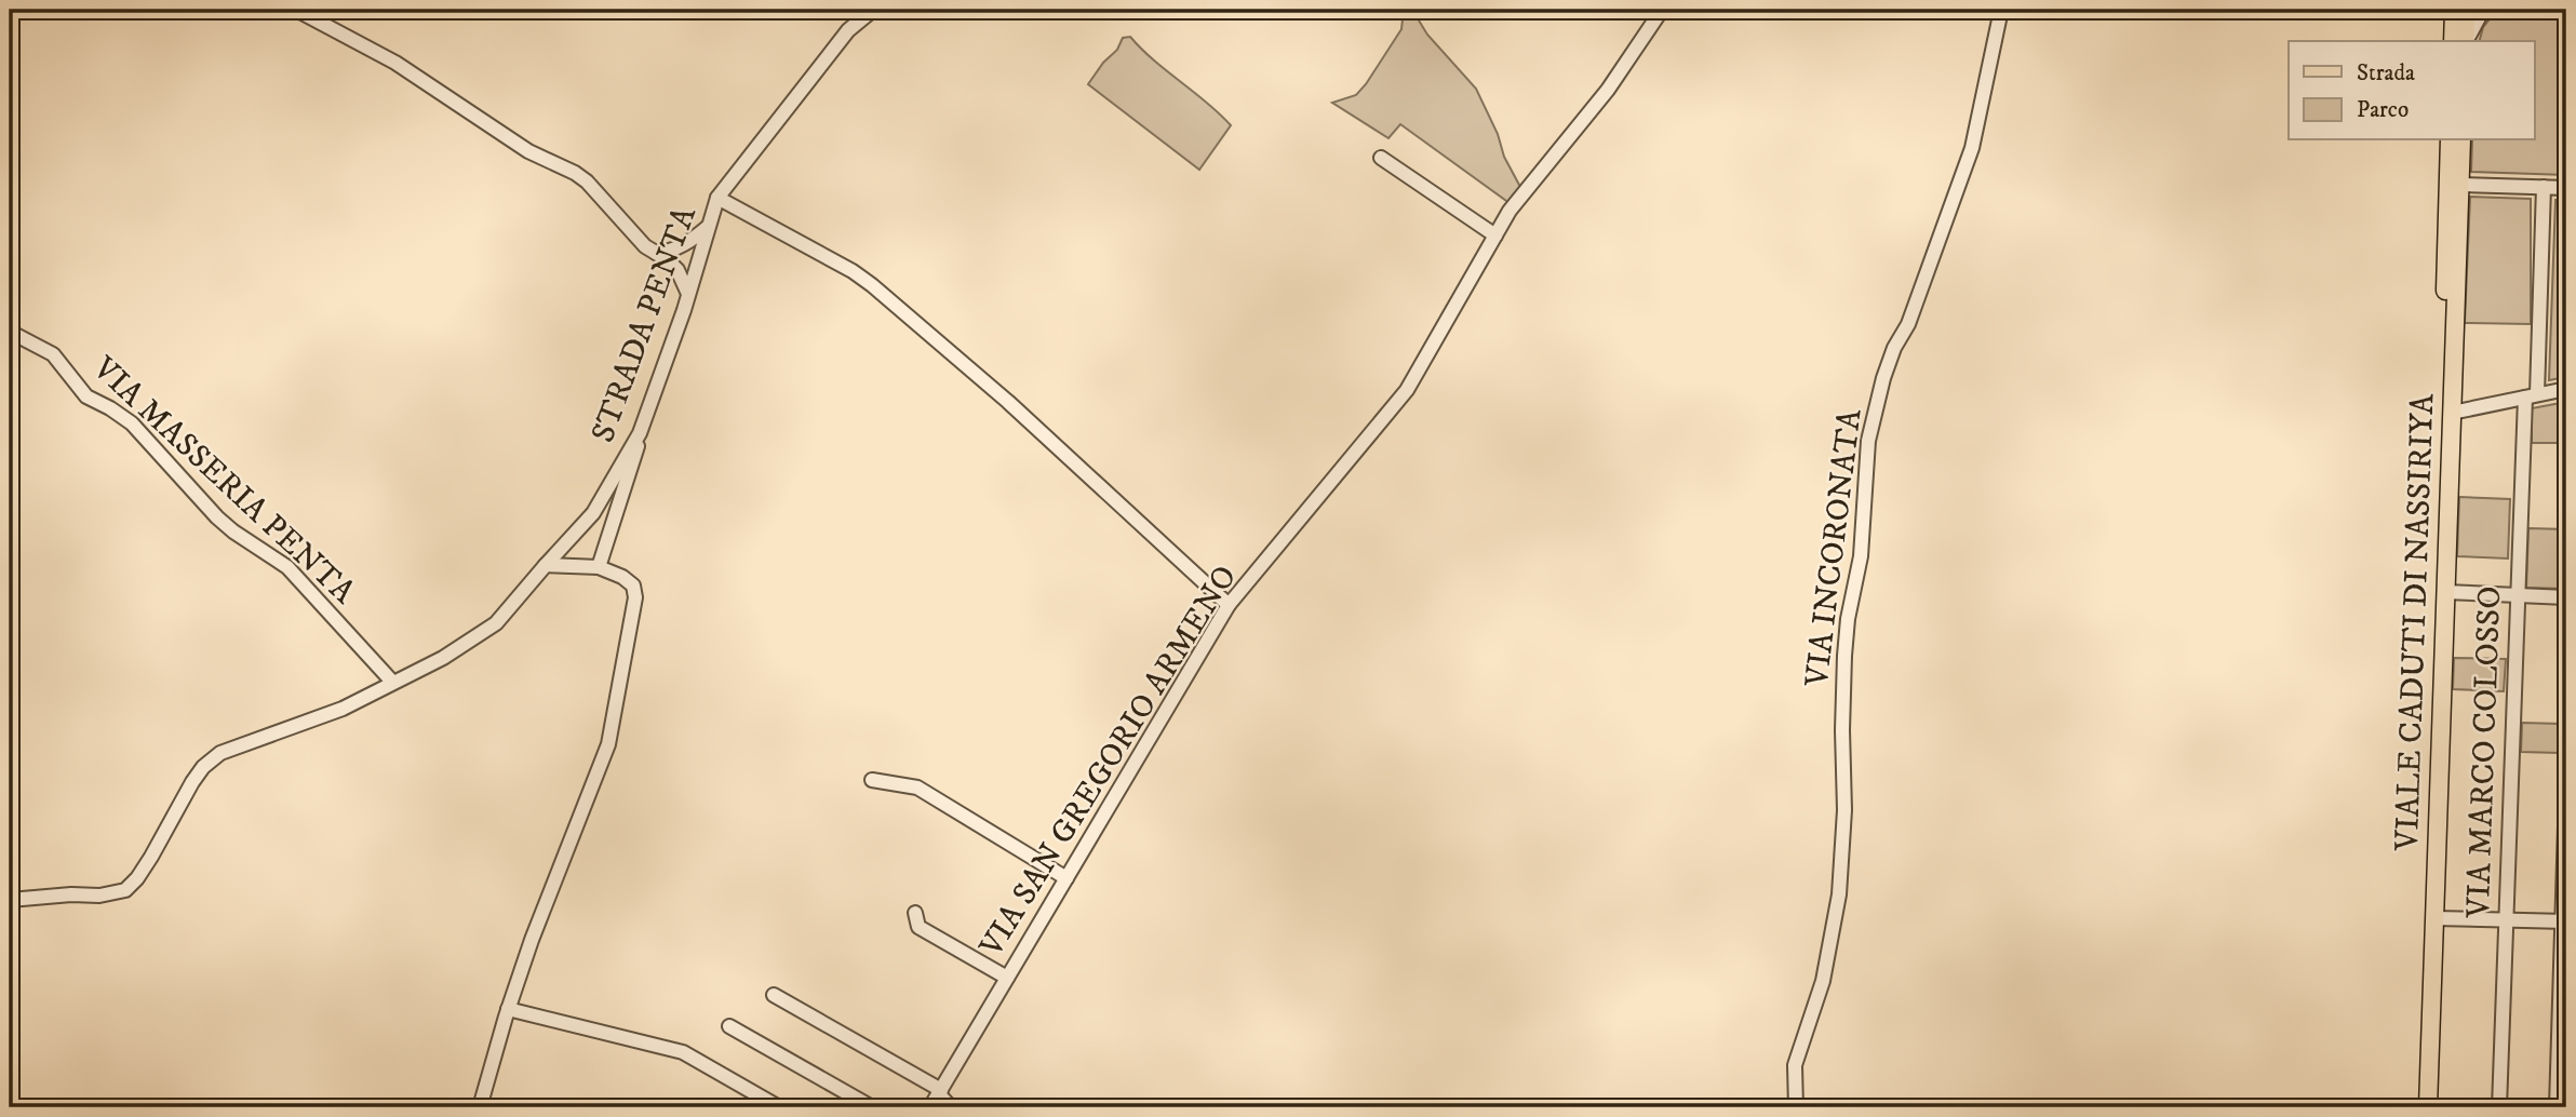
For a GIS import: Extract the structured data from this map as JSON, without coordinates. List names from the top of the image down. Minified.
{"streets":{"main road":["VIALE CADUTI DI NASSIRIYA"],"street":["STRADA PENTA","VIA MASSERIA PENTA","VIA INCORONATA","VIA MARCO COLOSSO","VIA SAN GREGORIO ARMENO"]},"crossings":[["STRADA PENTA","VIA MASSERIA PENTA"]],"legend":["Strada","Parco"]}
